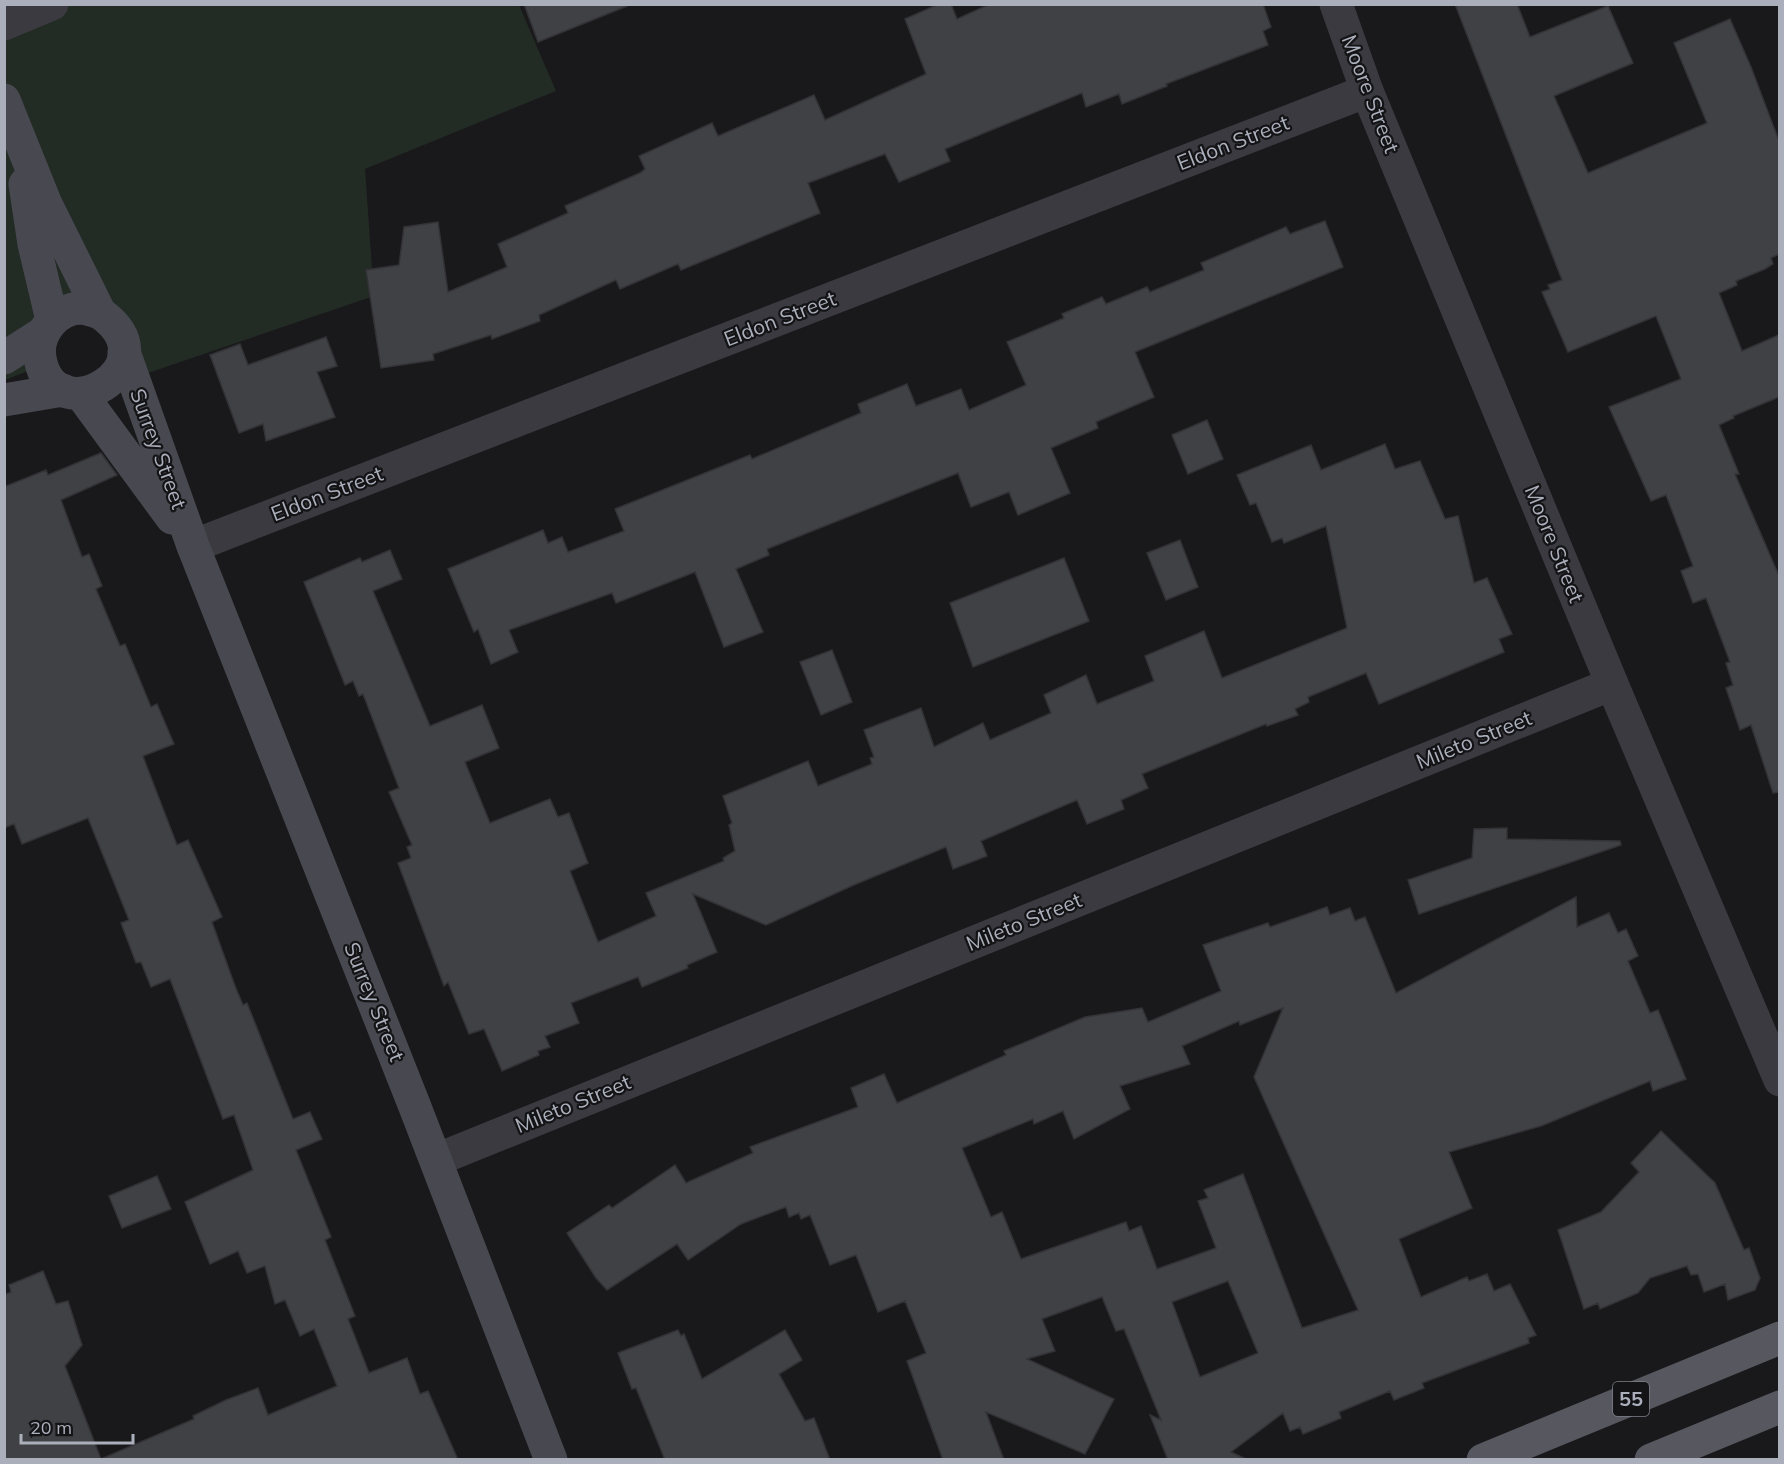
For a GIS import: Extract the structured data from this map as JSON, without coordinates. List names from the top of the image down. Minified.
{"streets":{"main road":["55"],"street":["Moore Street","Eldon Street","Surrey Street","Mileto Street"]},"crossings":[["Moore Street","Eldon Street"],["Moore Street","Mileto Street"],["Eldon Street","Surrey Street"],["Surrey Street","Mileto Street"]],"scale_bar":"20 m"}
